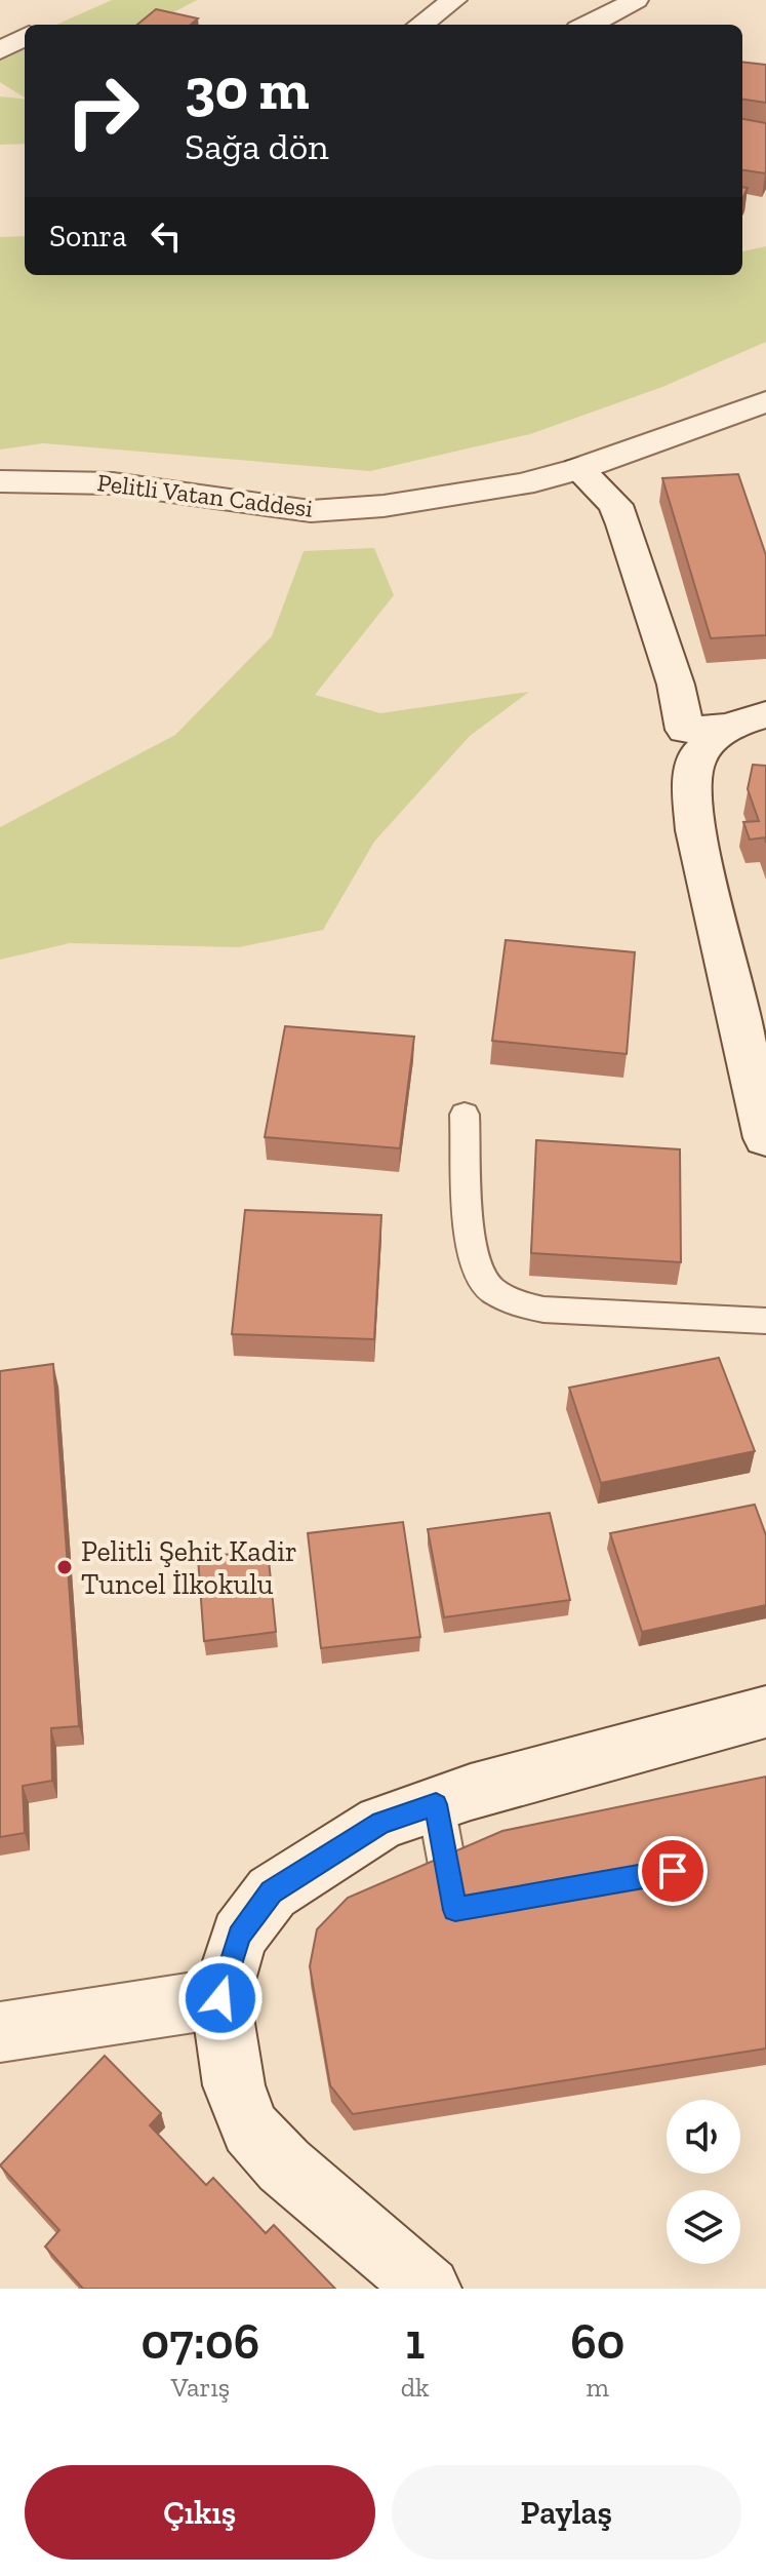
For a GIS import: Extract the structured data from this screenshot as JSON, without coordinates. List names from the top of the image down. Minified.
{"streets":{"street":["Pelitli Vatan Caddesi"]},"places":["Pelitli Şehit Kadir Tuncel İlkokulu"],"page":{"turn":["30 m","Sağa dön"],"then":"Sonra","eta":["07:06","Varış","1","dk","60","m"],"buttons":["Çıkış","Paylaş"]}}
